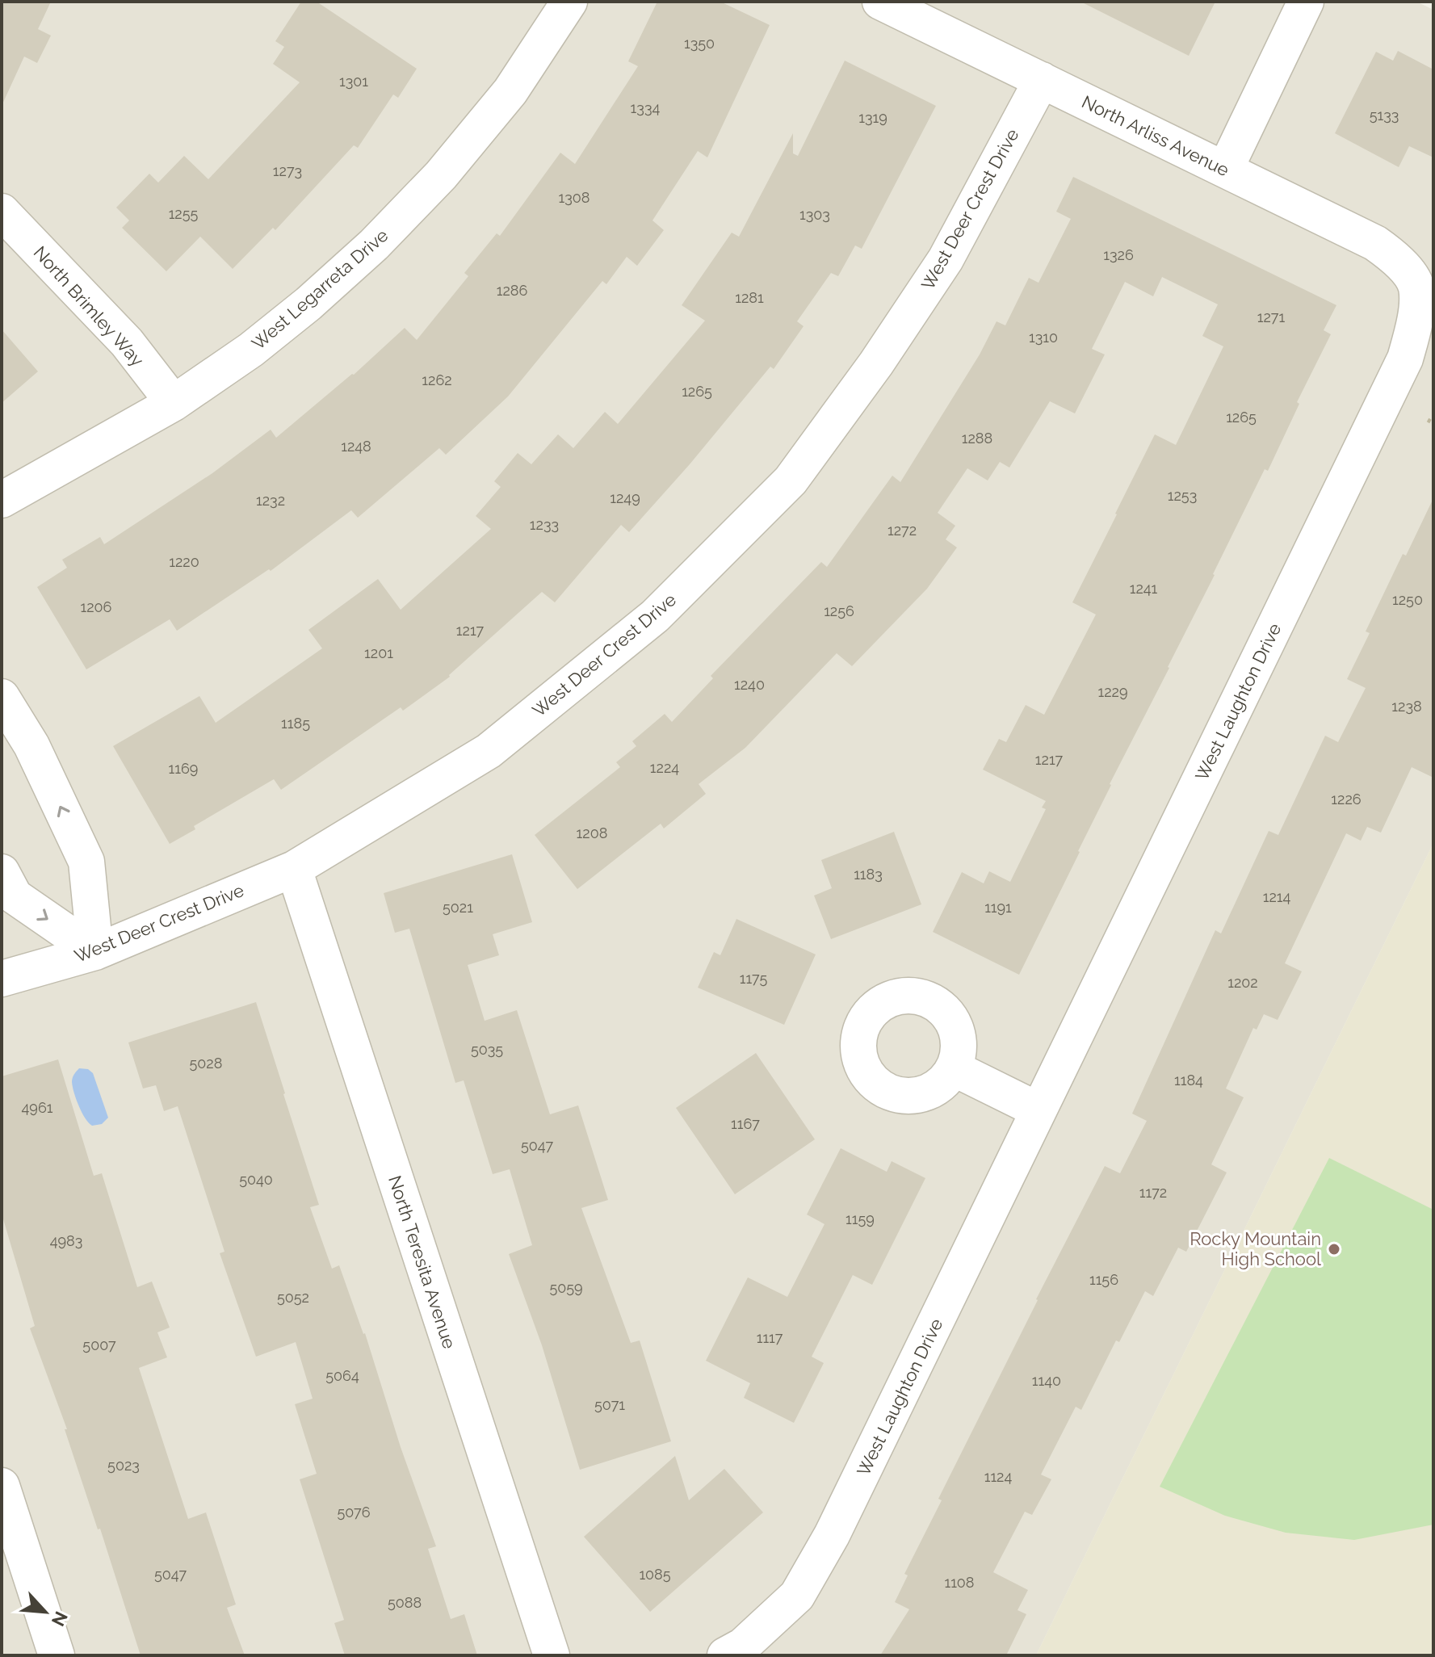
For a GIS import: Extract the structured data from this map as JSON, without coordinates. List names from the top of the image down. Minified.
{"streets":{"street":["North Arliss Avenue","West Deer Crest Drive","West Legarreta Drive","North Brimley Way","West Laughton Drive","North Teresita Avenue"]},"crossings":[["North Arliss Avenue","West Deer Crest Drive"],["North Arliss Avenue","West Laughton Drive"],["West Deer Crest Drive","North Teresita Avenue"],["West Legarreta Drive","North Brimley Way"]],"places":["Rocky Mountain High School"],"house_numbers":["1350","1301","1334","5133","1319","1273","1308","1255","1303","1326","1286","1281","1271","1310","1262","1265","1265","1288","1248","1253","1249","1232","1233","1272","1220","1241","1250","1206","1256","1217","1201","1240","1229","1238","1185","1217","1224","1169","1226","1208","1183","1214","5021","1191","1175","1202","5035","5028","1184","4961","1167","5047","5040","1172","1159","4983","1156","5059","5052","1117","5007","5064","1140","5071","5023","1124","5076","5047","1085","1108","5088"],"north":"bottom right"}
